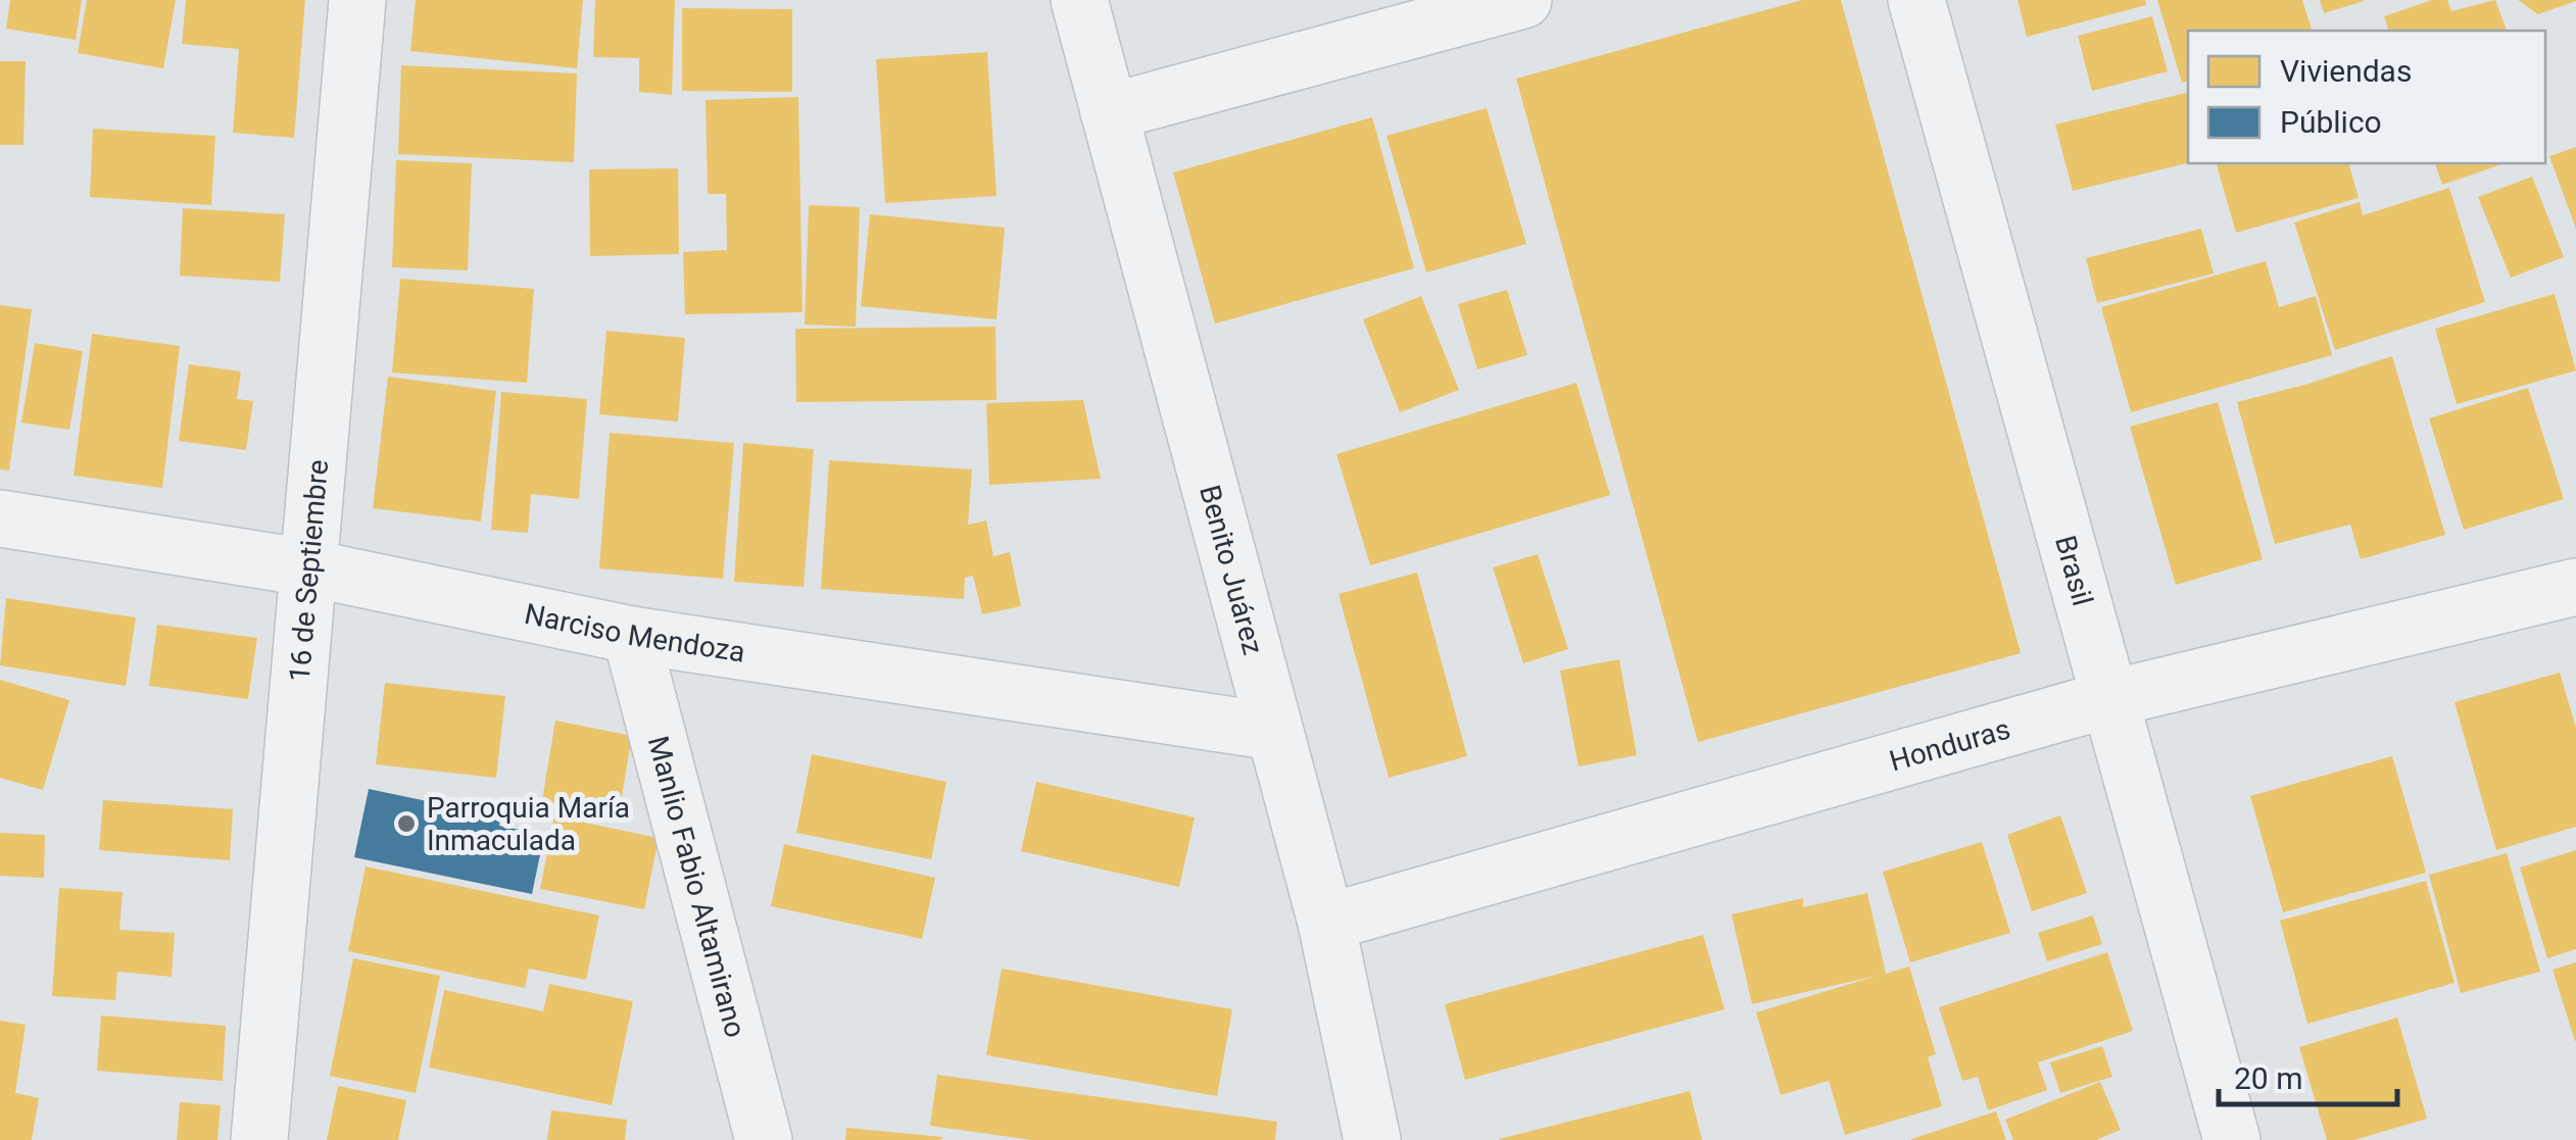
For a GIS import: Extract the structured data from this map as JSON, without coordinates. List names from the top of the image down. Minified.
{"streets":{"street":["Benito Juárez","16 de Septiembre","Brasil","Narciso Mendoza","Honduras","Manlio Fabio Altamirano"]},"crossings":[["Benito Juárez","Narciso Mendoza"],["Benito Juárez","Honduras"],["16 de Septiembre","Narciso Mendoza"],["Brasil","Honduras"],["Narciso Mendoza","Manlio Fabio Altamirano"]],"places":["Parroquia María Inmaculada"],"legend":["Viviendas","Público"],"scale_bar":"20 m"}
